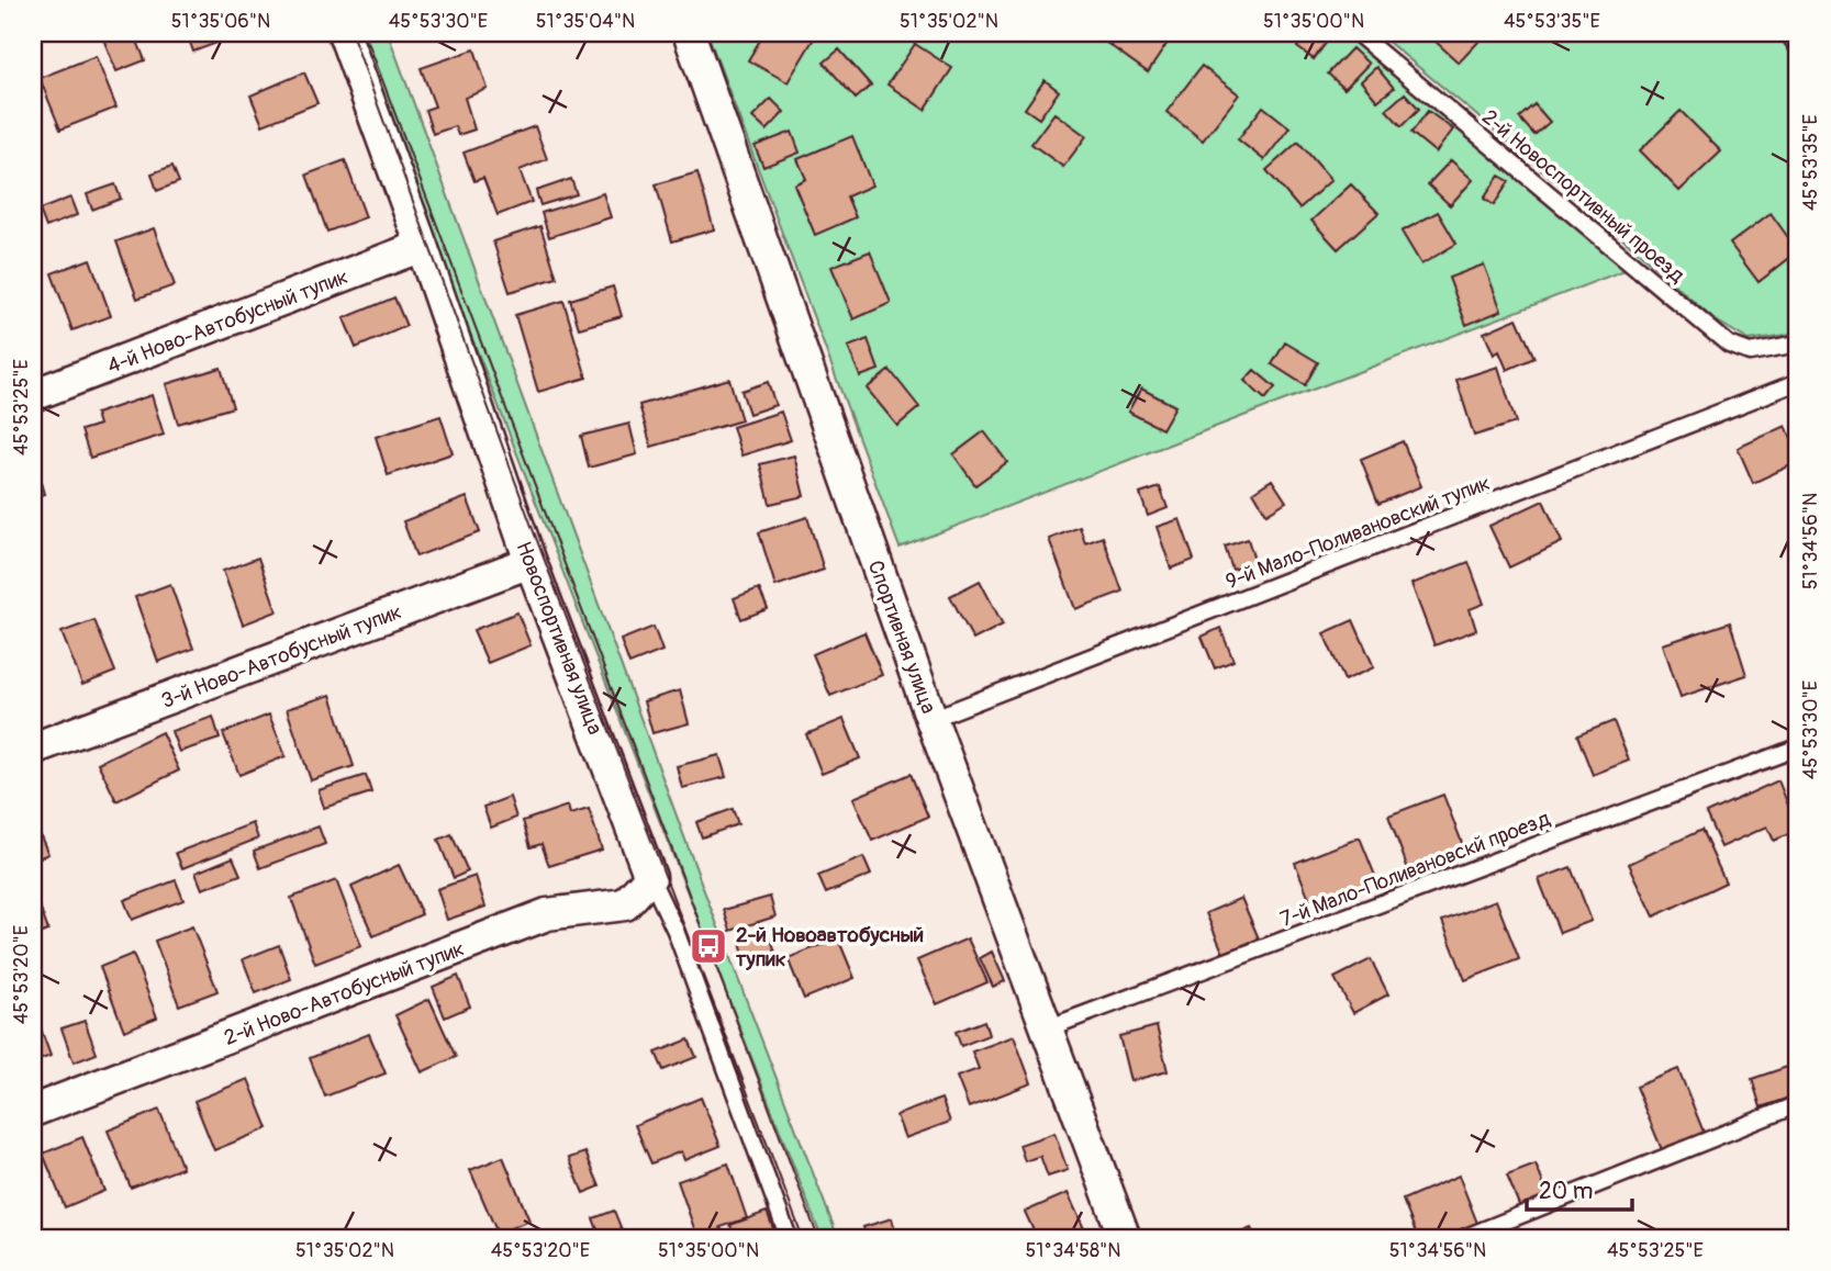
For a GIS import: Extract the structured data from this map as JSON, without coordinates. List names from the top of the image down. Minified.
{"streets":{"street":["4-й Ново-Автобусный тупик","Спортивная улица","Новоспортивная улица","3-й Ново-Автобусный тупик","2-й Ново-Автобусный тупик"],"lane":["2-й Новоспортивный проезд","9-й Мало-Поливановский тупик","7-й Мало-Поливановскй проезд"]},"crossings":[["4-й Ново-Автобусный тупик","Новоспортивная улица"],["9-й Мало-Поливановский тупик","Спортивная улица"],["Спортивная улица","7-й Мало-Поливановскй проезд"],["Новоспортивная улица","3-й Ново-Автобусный тупик"],["Новоспортивная улица","2-й Ново-Автобусный тупик"]],"places":{"bus stop":["2-й Новоавтобусный тупик"]},"scale_bar":"20 m","coordinates":["51°35'06\"N","45°53'30\"E","51°35'04\"N","51°35'02\"N","51°35'00\"N","45°53'35\"E","45°53'25\"E","51°34'56\"N","45°53'20\"E","51°34'58\"N"]}
